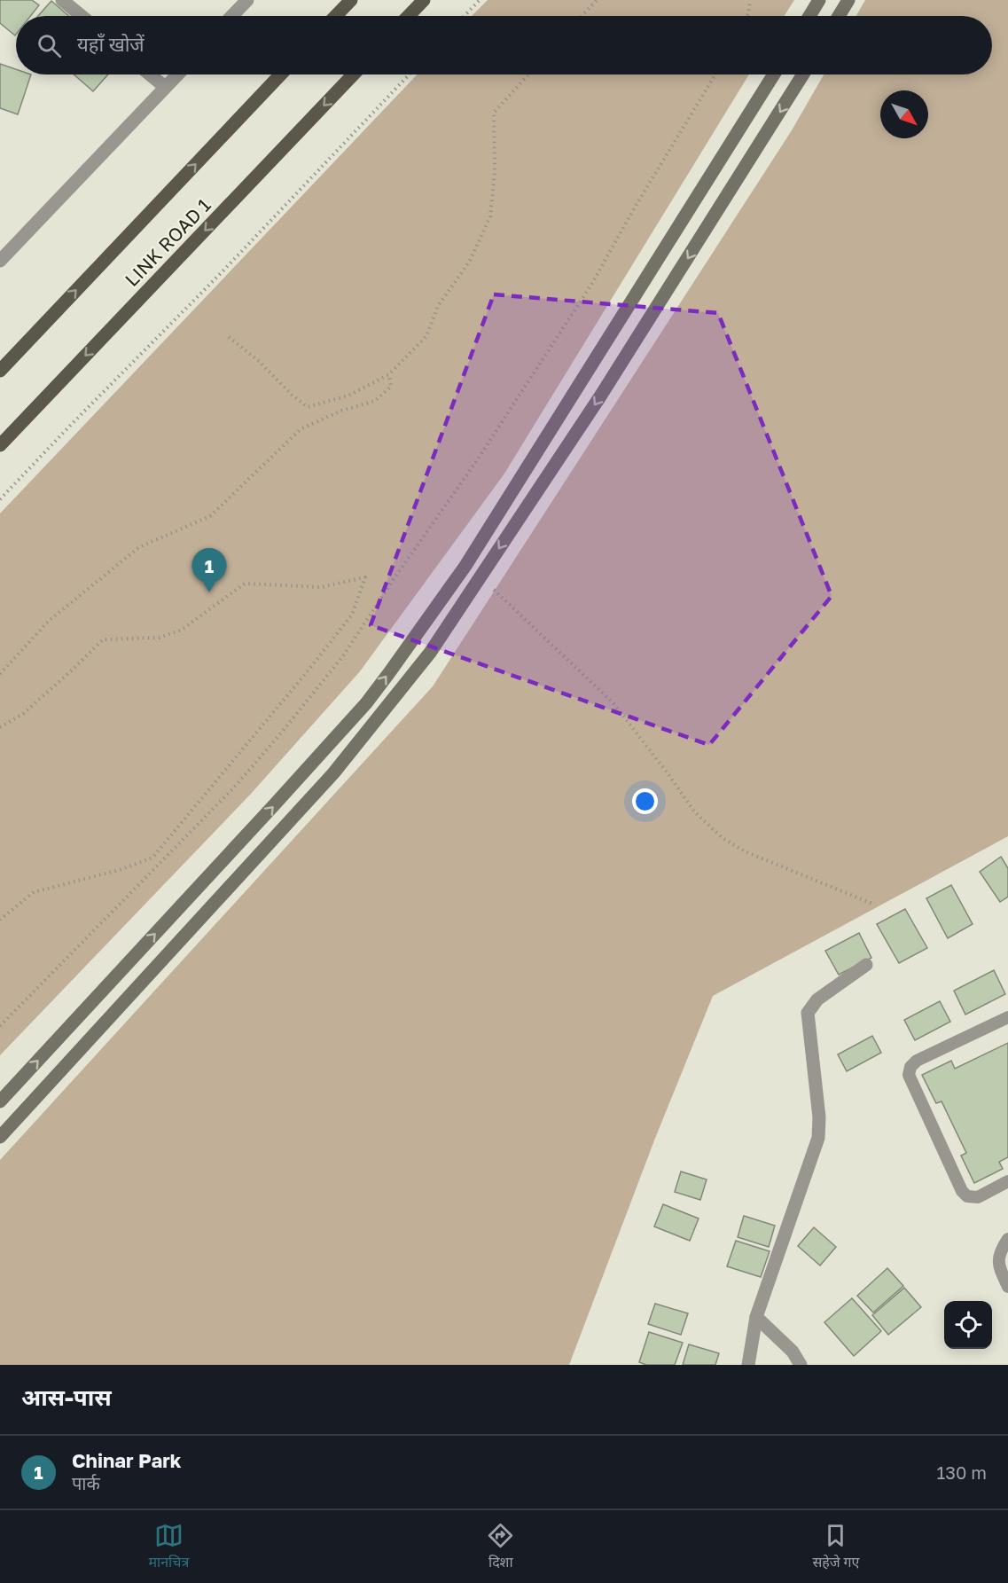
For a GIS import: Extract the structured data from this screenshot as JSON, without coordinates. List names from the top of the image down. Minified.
{"streets":{"main road":["LINK ROAD 1"]},"north":"bottom right","page":{"search":"यहाँ खोजें","pins":"1","heading":"आस-पास","list":[{"mark":"1","name":"Chinar Park","note":"पार्क","value":"130 m"}],"nav":["मानचित्र","दिशा","सहेजे गए"]}}
